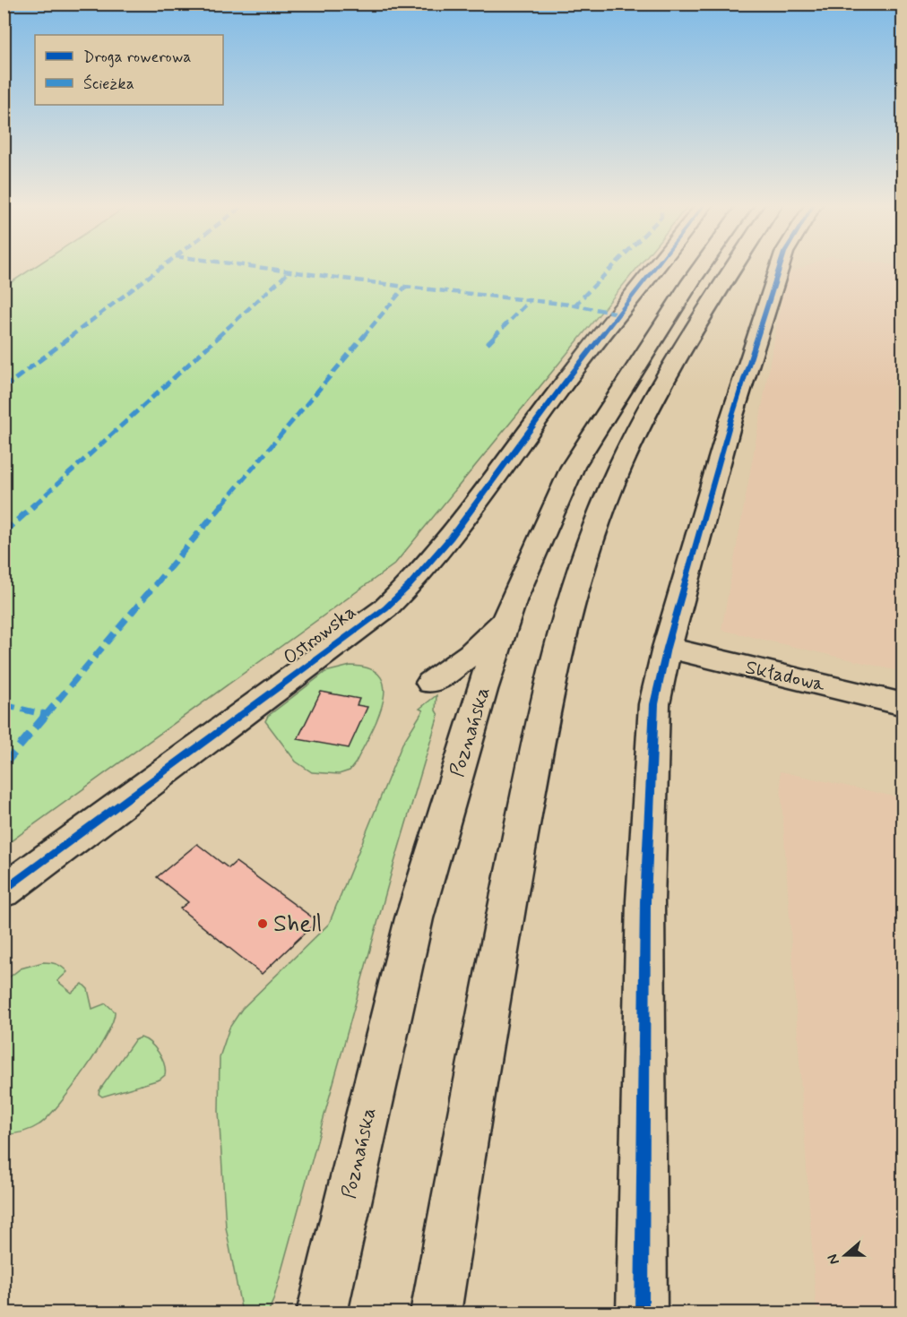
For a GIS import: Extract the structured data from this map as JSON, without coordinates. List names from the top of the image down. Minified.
{"streets":{"main road":["Ostrowska","Składowa","Poznańska"]},"places":["Shell"],"legend":["Droga rowerowa","Ścieżka"],"north":"left"}
